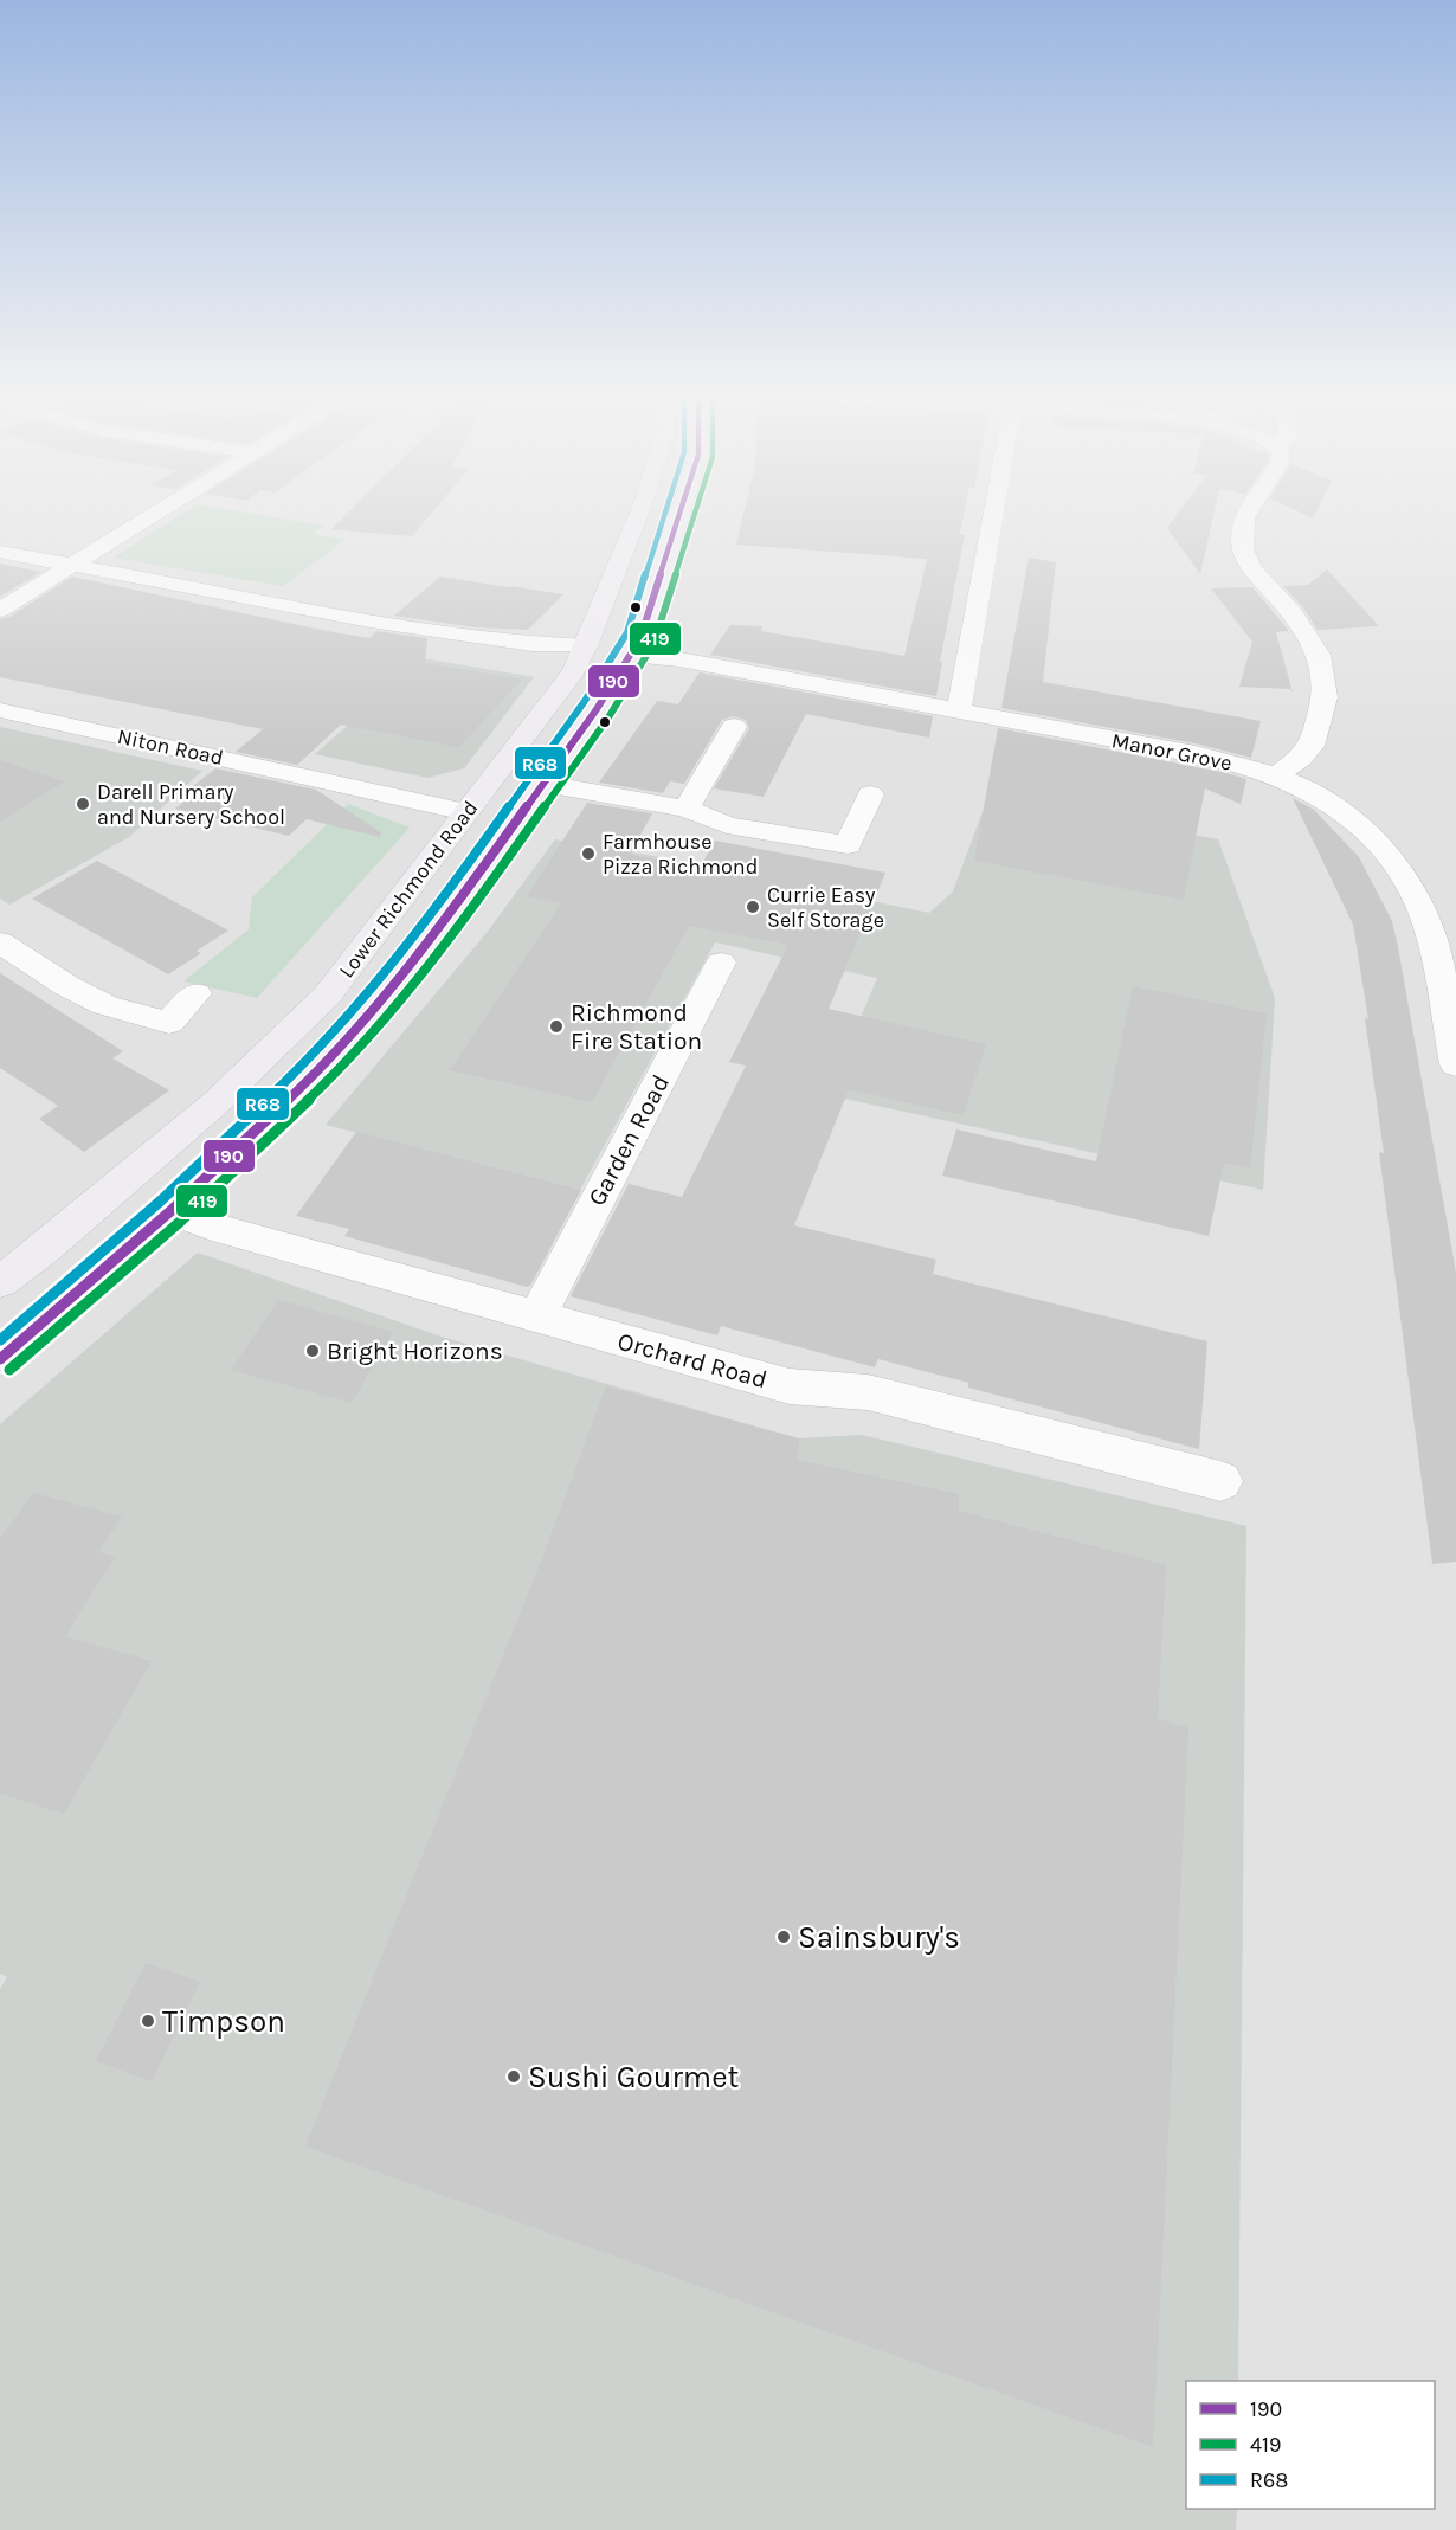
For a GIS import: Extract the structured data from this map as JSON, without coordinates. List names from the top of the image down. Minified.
{"streets":{"highway":["Lower Richmond Road"],"street":["Niton Road","Manor Grove","Garden Road","Orchard Road"]},"crossings":[["Niton Road","Lower Richmond Road"],["Manor Grove","Lower Richmond Road"],["Lower Richmond Road","Orchard Road"],["Garden Road","Orchard Road"]],"places":["Darell Primary and Nursery School","Farmhouse Pizza Richmond","Currie Easy Self Storage","Richmond Fire Station","Bright Horizons","Sainsbury's","Timpson","Sushi Gourmet"],"lines":["transit line 190","transit line 419","transit line R68"],"legend":["190","419","R68"]}
